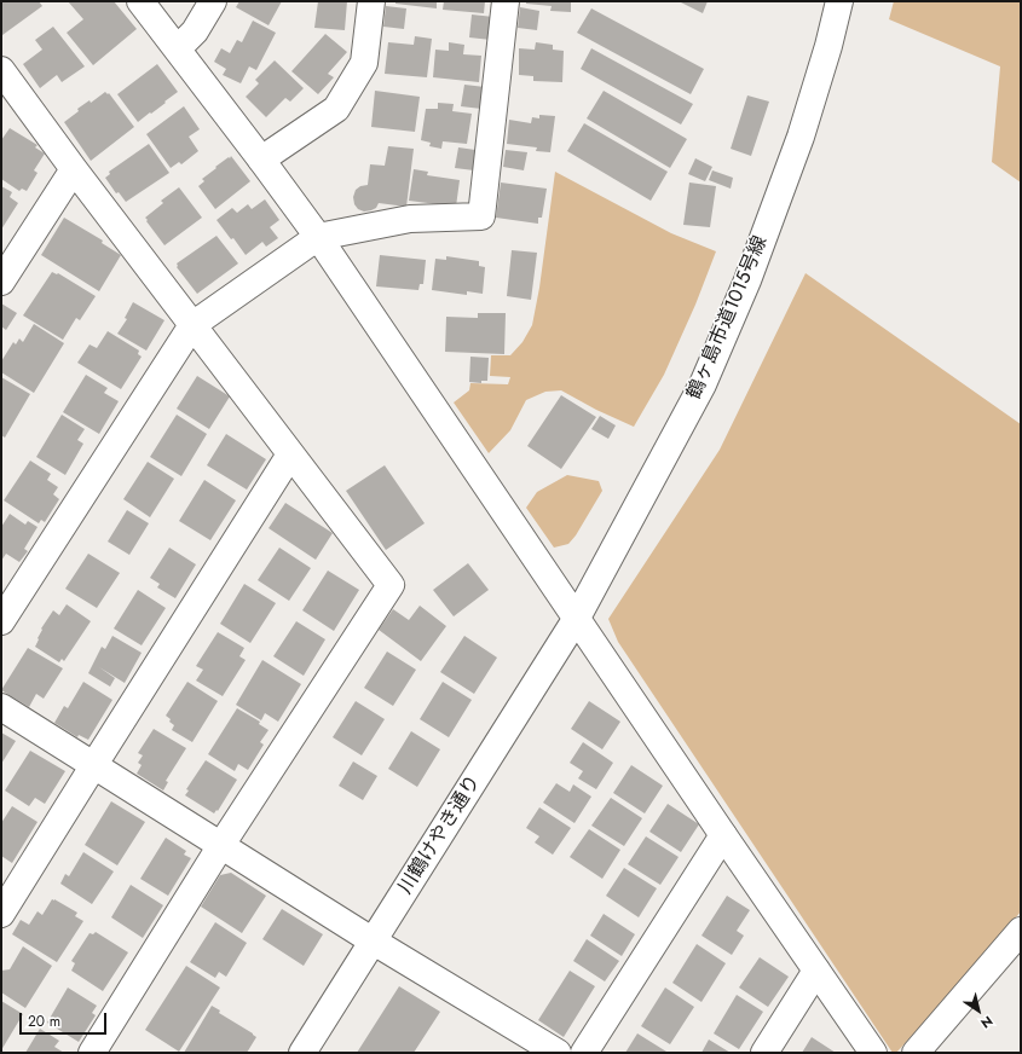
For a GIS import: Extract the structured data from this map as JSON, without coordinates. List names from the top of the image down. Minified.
{"streets":{"street":["鶴ヶ島市道1015号線","川鶴けやき通り"]},"crossings":[["鶴ヶ島市道1015号線","川鶴けやき通り"]],"scale_bar":"20 m","north":"bottom right"}
